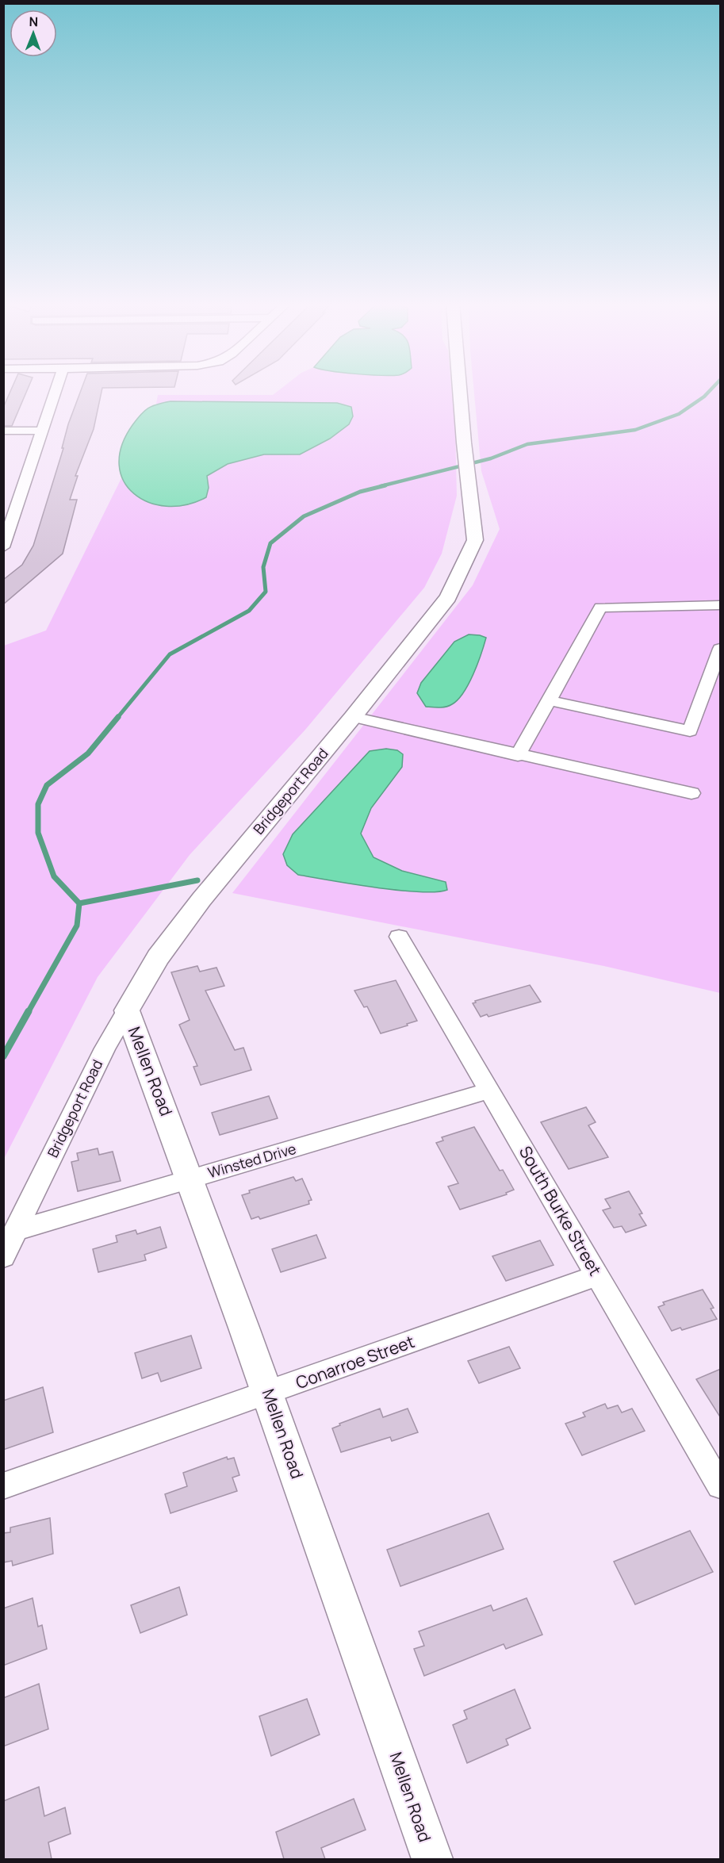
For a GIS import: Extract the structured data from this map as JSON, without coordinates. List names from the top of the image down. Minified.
{"streets":{"street":["Bridgeport Road","Mellen Road","Winsted Drive","South Burke Street","Conarroe Street"]},"crossings":[["Bridgeport Road","Mellen Road"],["Bridgeport Road","Winsted Drive"],["Mellen Road","Winsted Drive"],["Mellen Road","Conarroe Street"],["Winsted Drive","South Burke Street"],["South Burke Street","Conarroe Street"]],"north":"top"}
